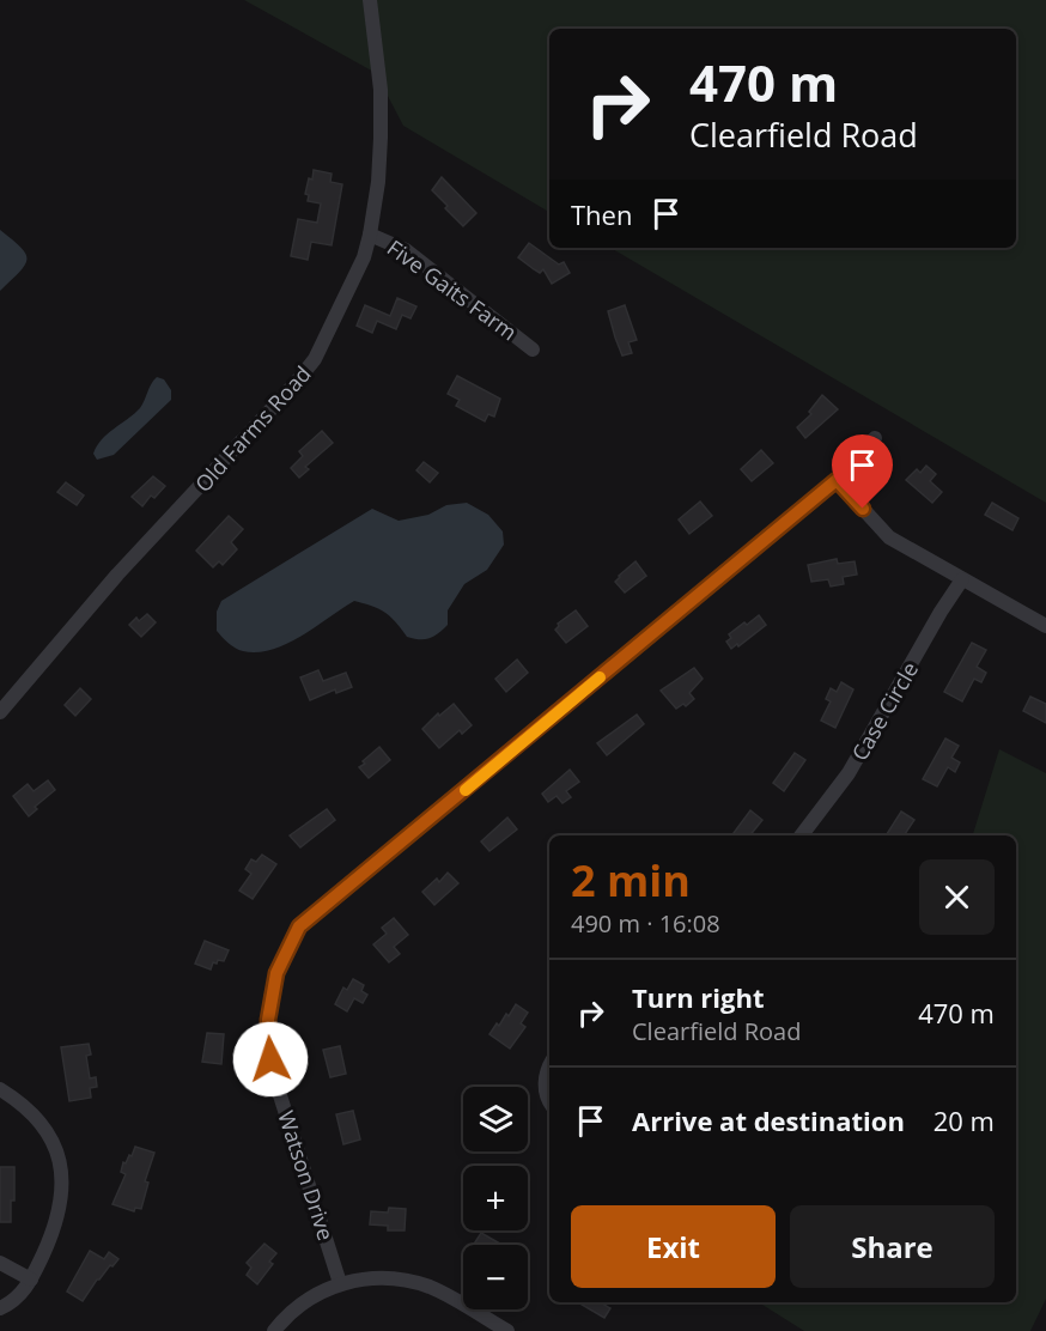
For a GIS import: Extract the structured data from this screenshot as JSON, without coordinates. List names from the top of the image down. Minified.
{"streets":{"street":["Five Gaits Farm","Old Farms Road","Case Circle","Watson Drive"]},"crossings":[["Five Gaits Farm","Old Farms Road"]],"page":{"turn":["470 m","Clearfield Road"],"then":"Then","heading":["2 min","490 m · 16:08"],"list":[{"name":"Turn right","note":"Clearfield Road","value":"470 m"},{"name":"Arrive at destination","value":"20 m"}],"map_buttons":["+","−"],"buttons":["Exit","Share"]}}
